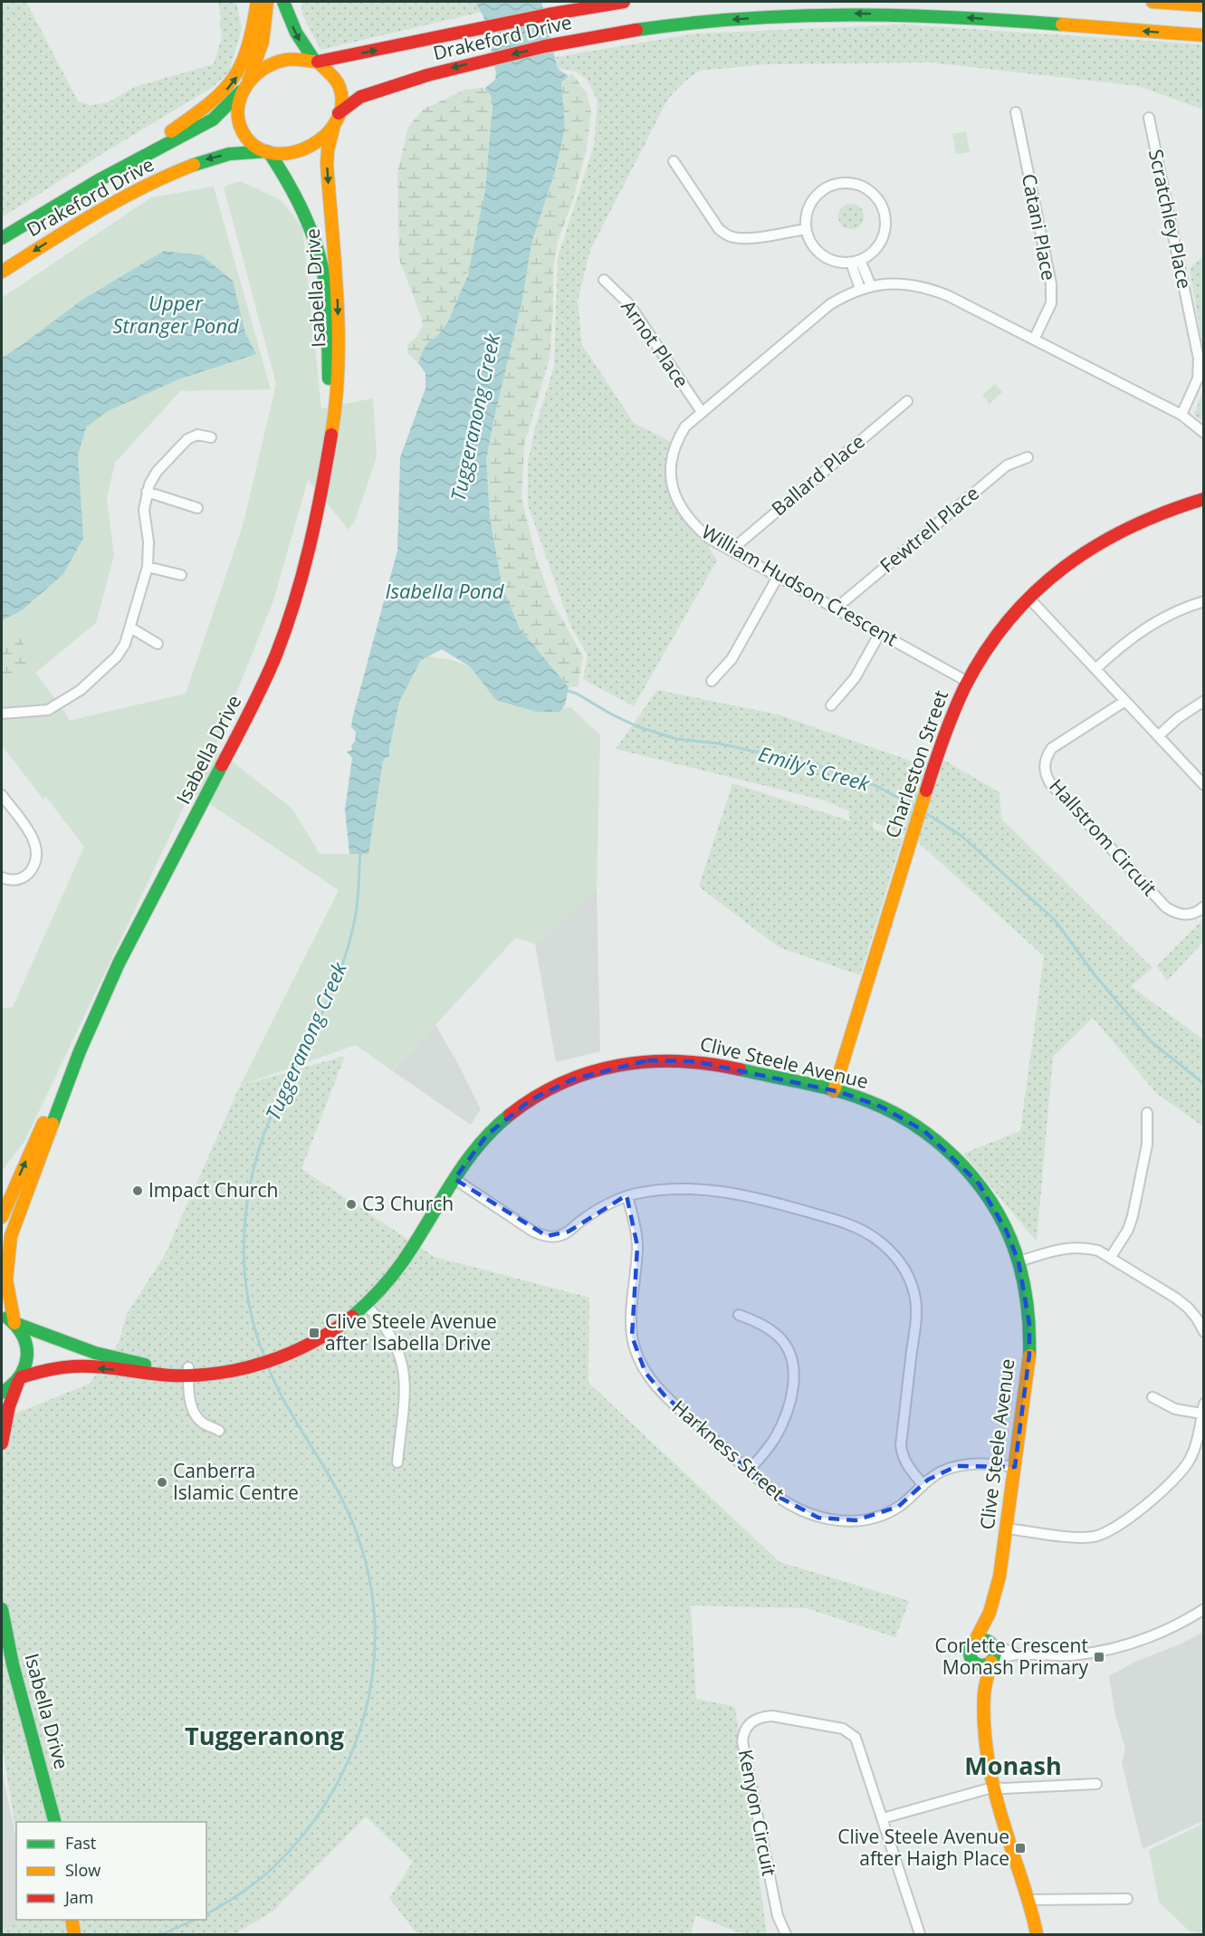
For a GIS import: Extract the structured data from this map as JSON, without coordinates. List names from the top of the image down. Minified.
{"streets":{"main road":["Drakeford Drive","Isabella Drive","Charleston Street","Clive Steele Avenue"],"street":["Scratchley Place","Catani Place","Arnot Place","Ballard Place","Fewtrell Place","William Hudson Crescent","Hallstrom Circuit","Harkness Street","Kenyon Circuit"]},"crossings":[["Drakeford Drive","Isabella Drive"],["Scratchley Place","William Hudson Crescent"],["Catani Place","William Hudson Crescent"],["Isabella Drive","Clive Steele Avenue"],["Arnot Place","William Hudson Crescent"],["Ballard Place","William Hudson Crescent"],["Fewtrell Place","William Hudson Crescent"],["William Hudson Crescent","Charleston Street"],["Charleston Street","Clive Steele Avenue"],["Clive Steele Avenue","Harkness Street"]],"districts":["Tuggeranong","Monash"],"water":["Upper Stranger Pond","Tuggeranong Creek","Isabella Pond","Emily's Creek"],"places":{"other":["Impact Church","C3 Church","Canberra Islamic Centre"],"transit":["Clive Steele Avenue after Isabella Drive","Corlette Crescent Monash Primary","Clive Steele Avenue after Haigh Place"]},"legend":["Fast","Slow","Jam"]}
